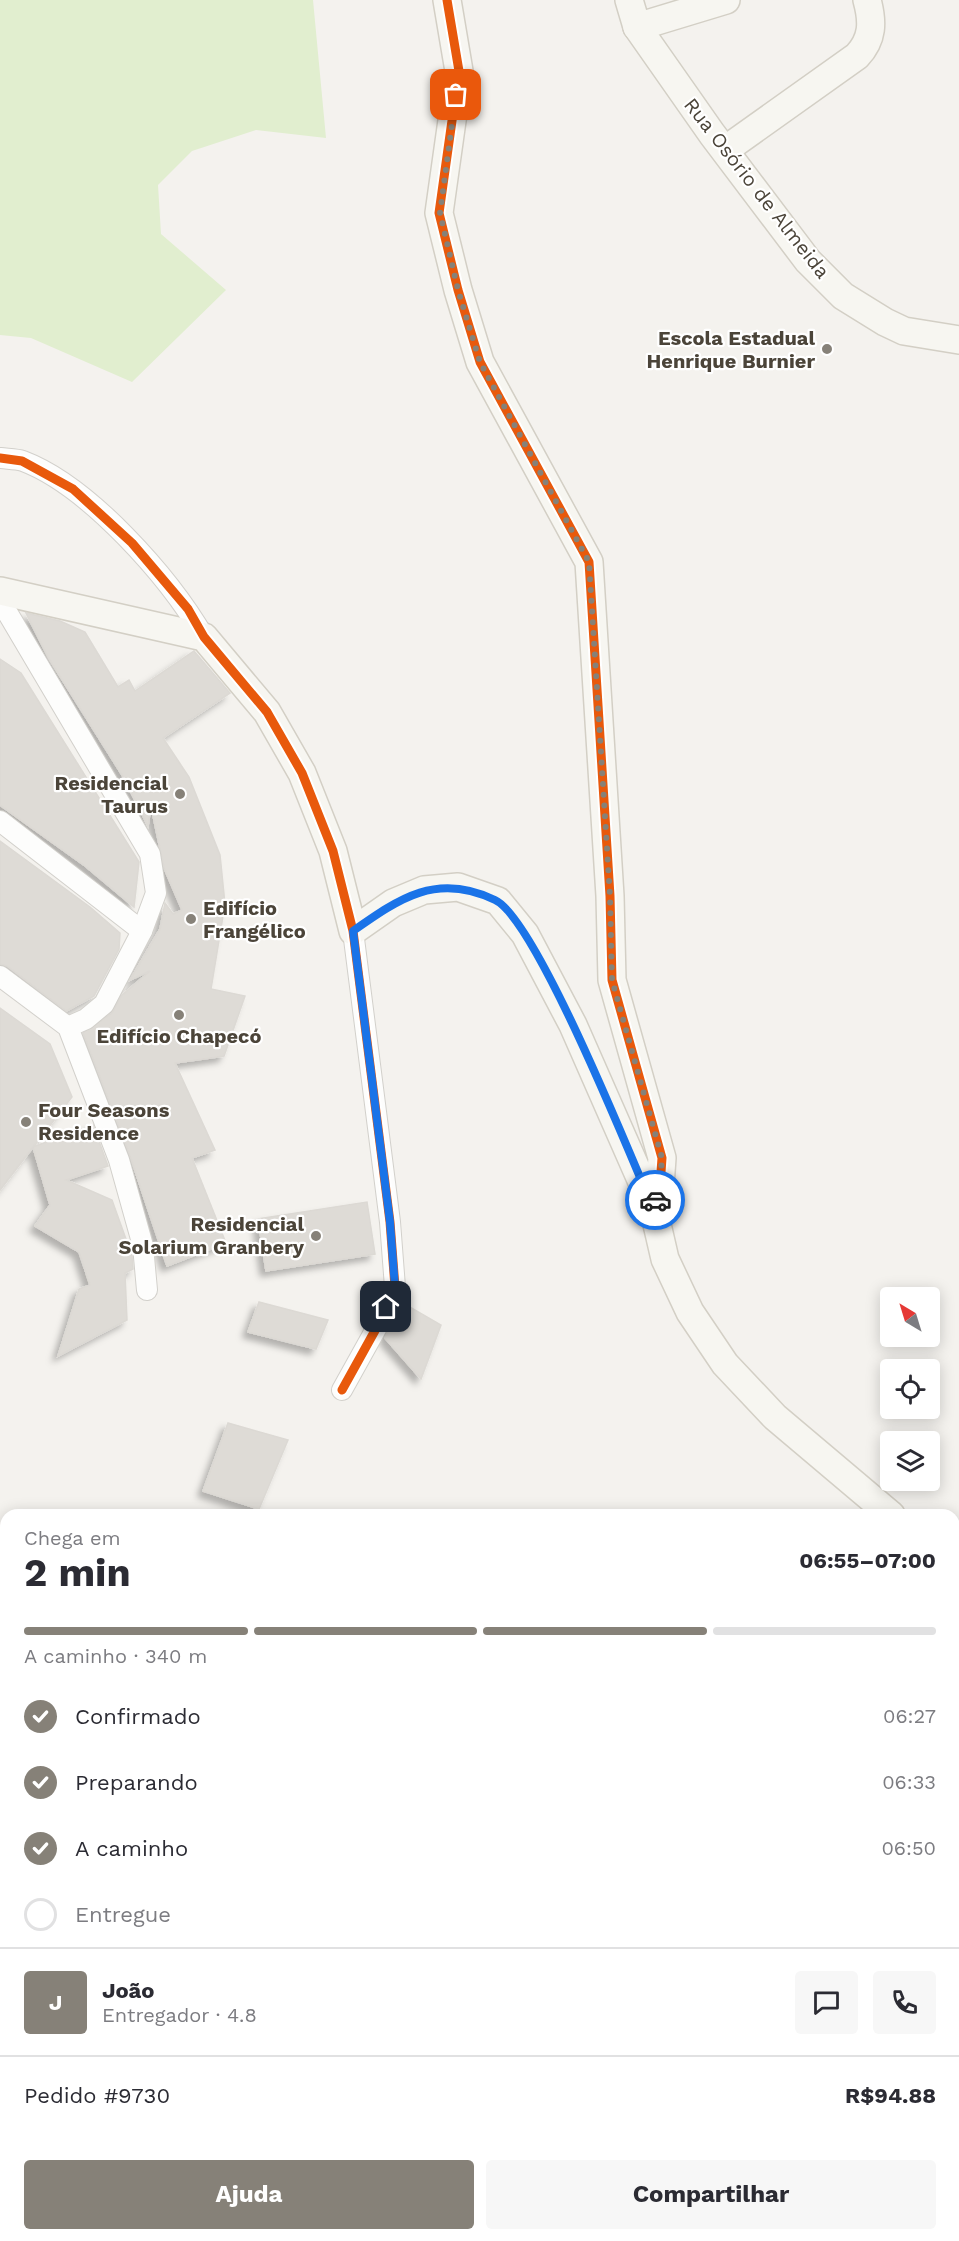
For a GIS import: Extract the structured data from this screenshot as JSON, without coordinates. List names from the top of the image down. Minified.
{"streets":{"street":["Rua Osório de Almeida"]},"places":["Escola Estadual Henrique Burnier","Residencial Taurus","Edifício Frangélico","Edifício Chapecó","Four Seasons Residence","Residencial Solarium Granbery"],"north":"top left","page":{"heading":["2 min","Chega em","06:55–07:00"],"panel":["João","Entregador · 4.8","Pedido #9730","R$94.88"],"bar":"A caminho · 340 m","list":[["Confirmado","06:27"],["Preparando","06:33"],["A caminho","06:50"],"Entregue"],"round":"J","buttons":["Ajuda","Compartilhar"]}}
